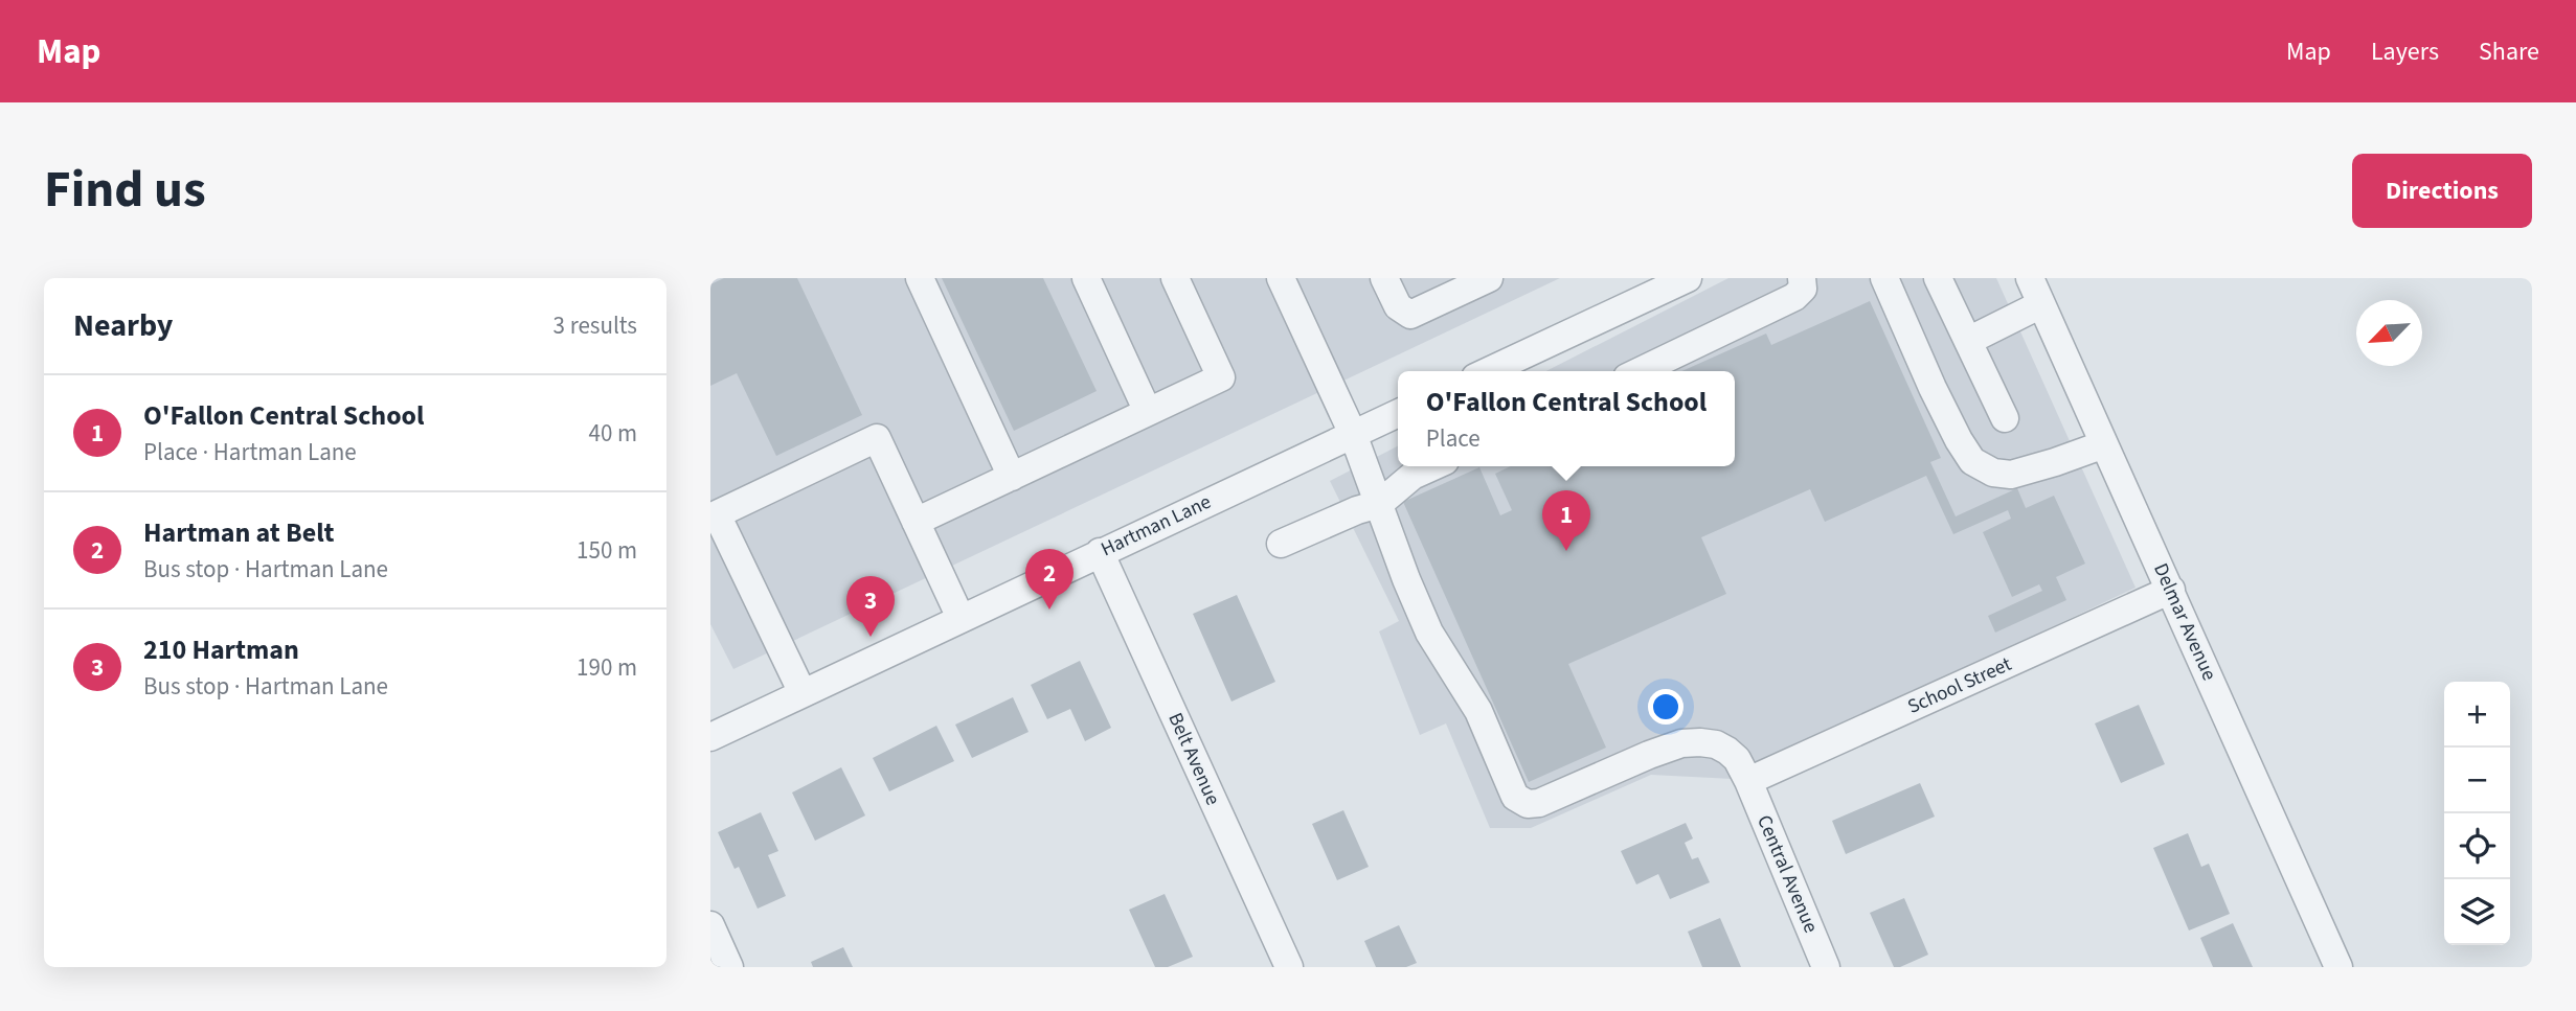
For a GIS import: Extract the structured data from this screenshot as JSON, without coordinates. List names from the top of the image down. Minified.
{"streets":{"street":["Hartman Lane","Delmar Avenue","School Street","Belt Avenue","Central Avenue"]},"crossings":[["Hartman Lane","Belt Avenue"],["Delmar Avenue","School Street"],["School Street","Central Avenue"]],"north":"bottom left","page":{"header":"Map","nav":["Map","Layers","Share"],"title":"Find us","buttons":"Directions","heading":["Nearby","3 results"],"popup":["O'Fallon Central School","Place"],"list":[{"mark":"1","name":"O'Fallon Central School","note":"Place · Hartman Lane","value":"40 m"},{"mark":"2","name":"Hartman at Belt","note":"Bus stop · Hartman Lane","value":"150 m"},{"mark":"3","name":"210 Hartman","note":"Bus stop · Hartman Lane","value":"190 m"}],"pins":["1","2","3"],"map_buttons":["+","−"]}}
